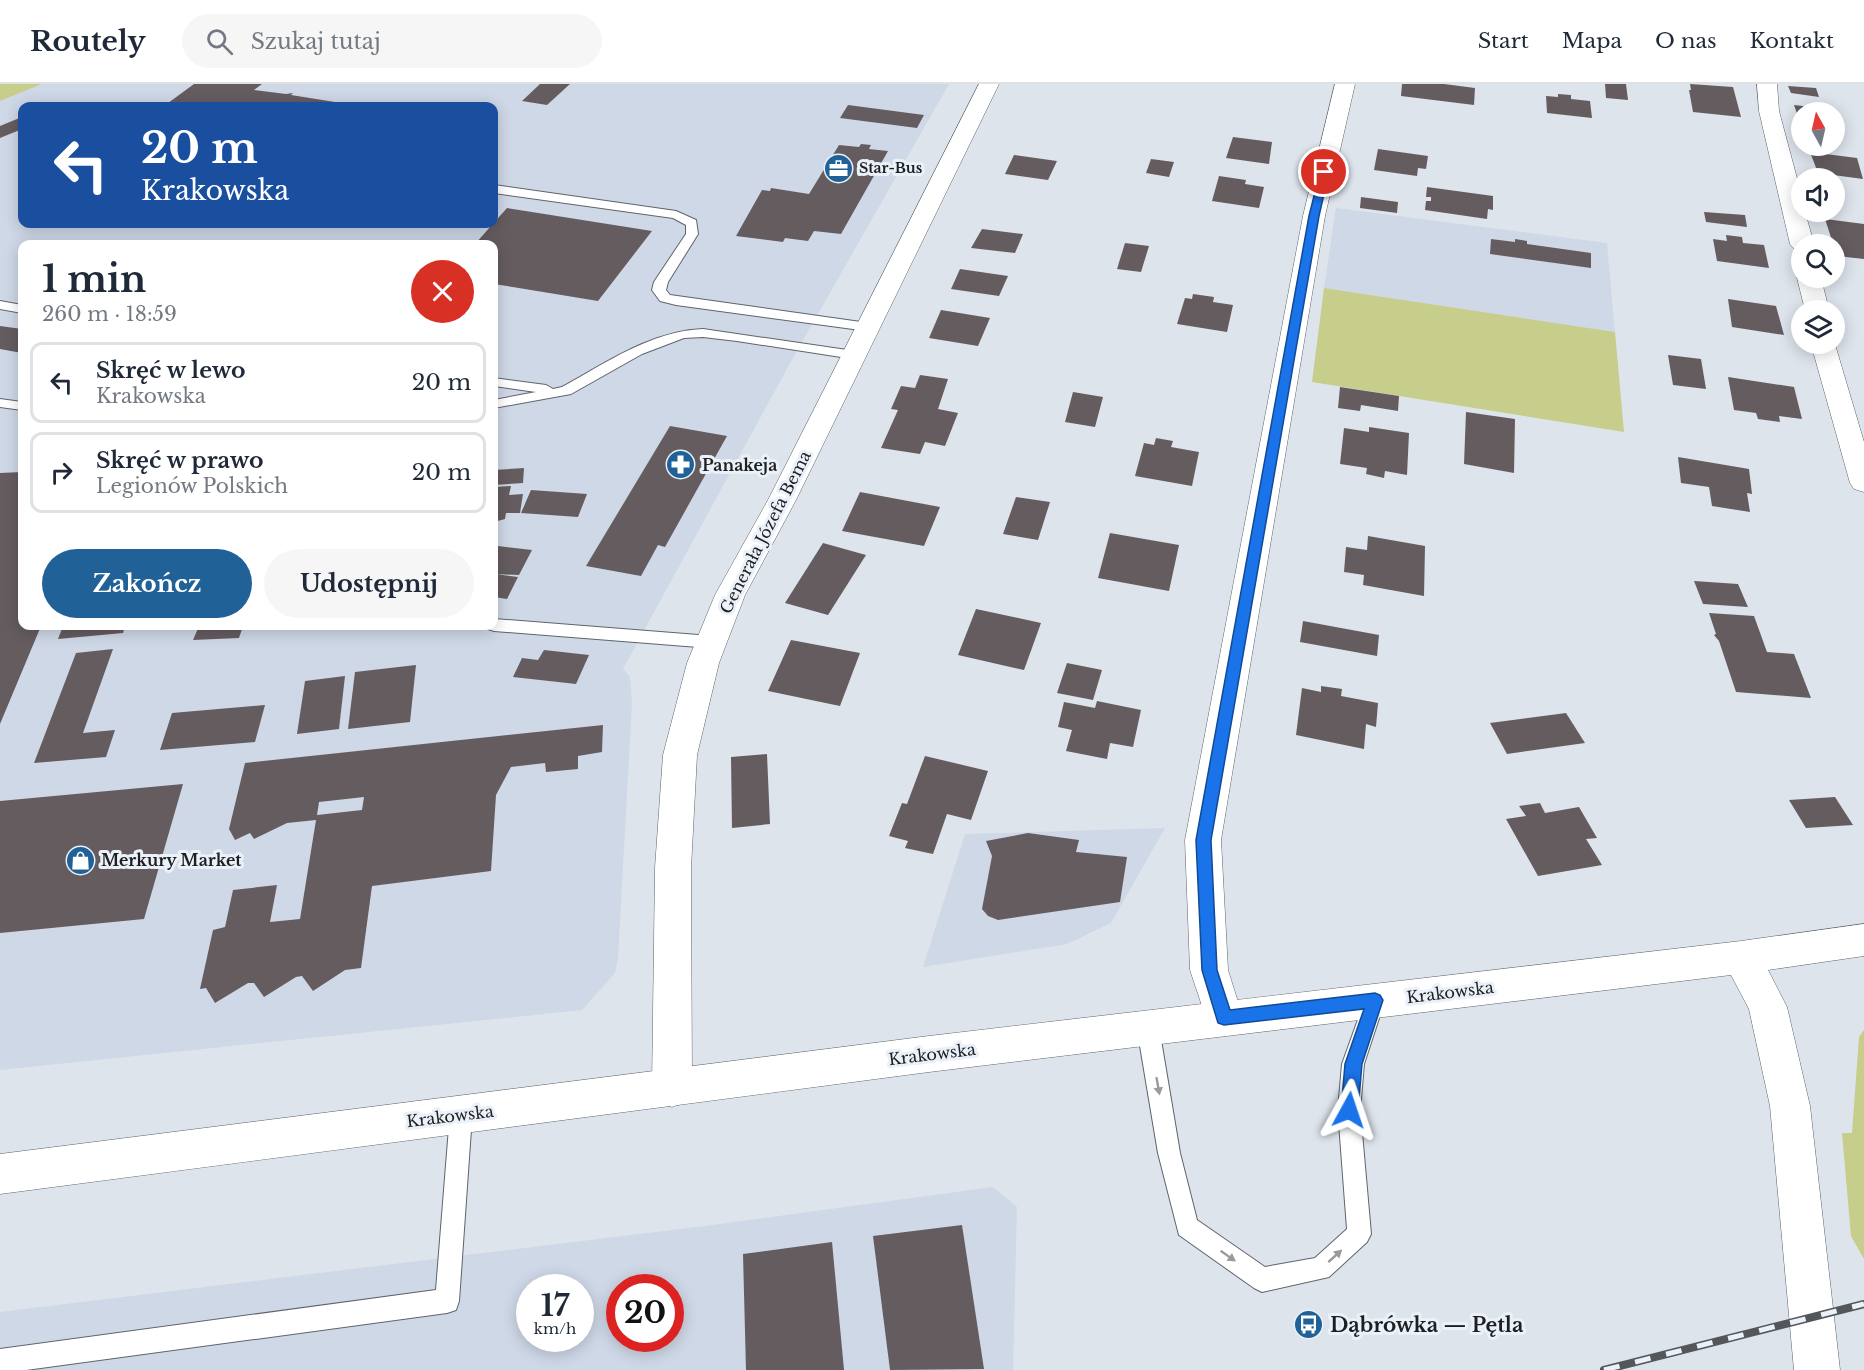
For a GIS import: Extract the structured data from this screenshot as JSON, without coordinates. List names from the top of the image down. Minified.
{"streets":{"street":["Generała Józefa Bema","Krakowska"]},"crossings":[["Generała Józefa Bema","Krakowska"]],"places":{"office":["Star-Bus"],"pharmacy":["Panakeja"],"shop":["Merkury Market"],"bus stop":["Dąbrówka — Pętla"]},"north":"top","page":{"header":"Routely","search":"Szukaj tutaj","nav":["Start","Mapa","O nas","Kontakt"],"turn":["20 m","Krakowska"],"heading":["1 min","260 m · 18:59"],"list":[{"name":"Skręć w lewo","note":"Krakowska","value":"20 m"},{"name":"Skręć w prawo","note":"Legionów Polskich","value":"20 m"}],"buttons":["Zakończ","Udostępnij"],"speed":"17 km/h","limit":"20"}}
